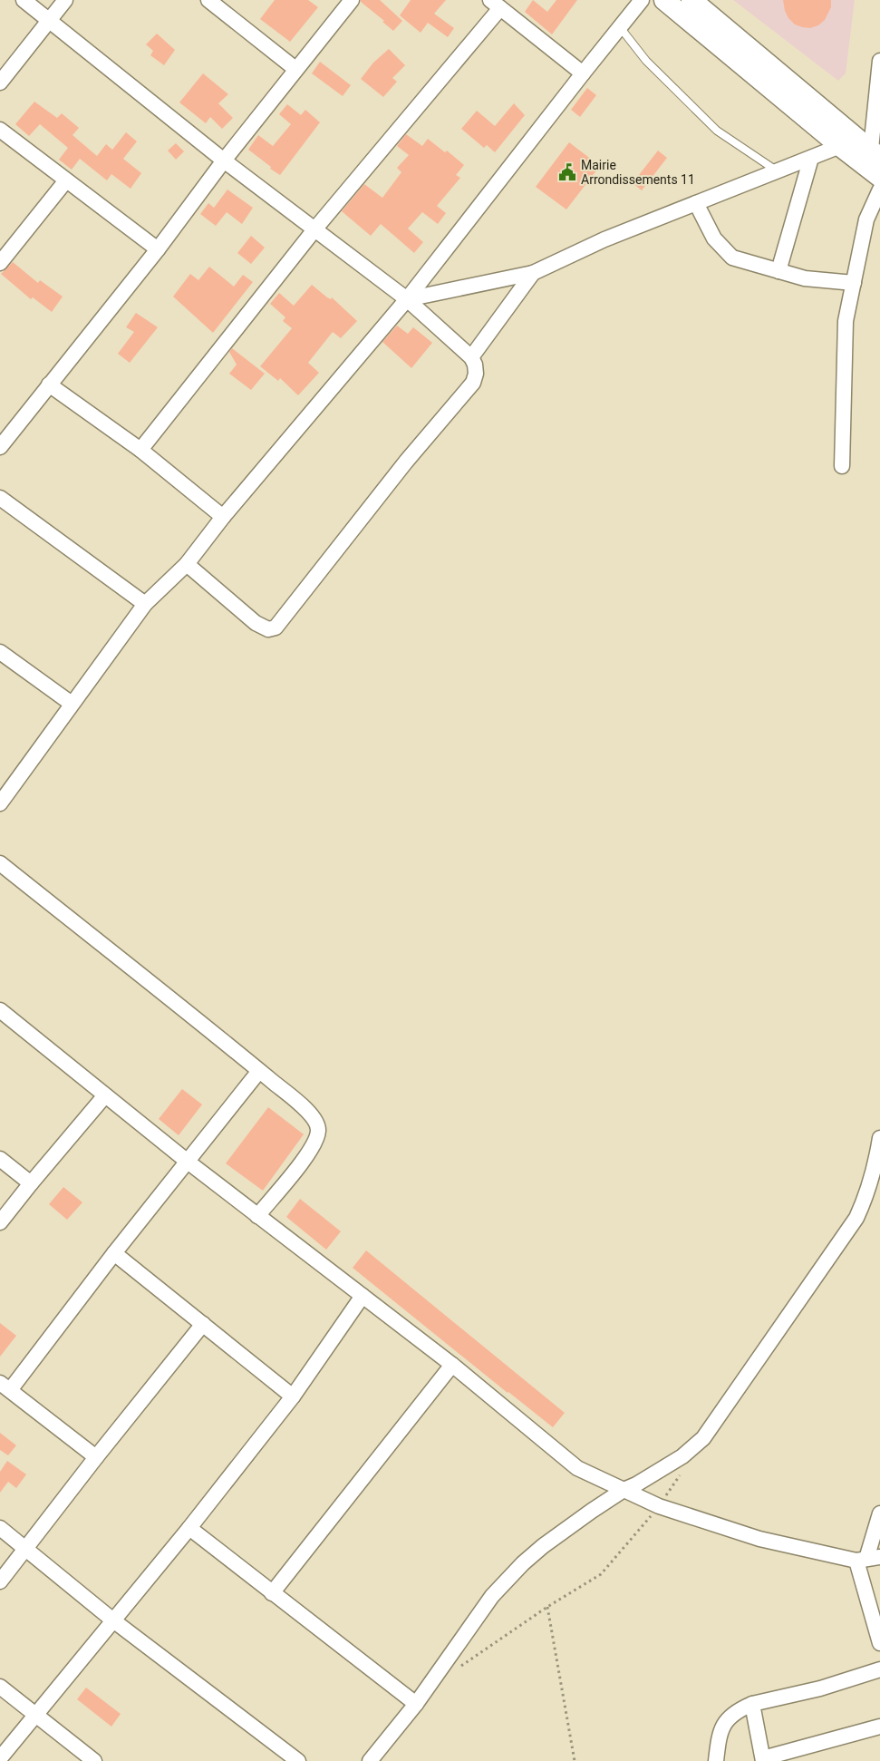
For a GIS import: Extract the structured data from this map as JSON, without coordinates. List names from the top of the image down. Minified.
{"places":{"public building":["Mairie Arrondissements 11"]}}
